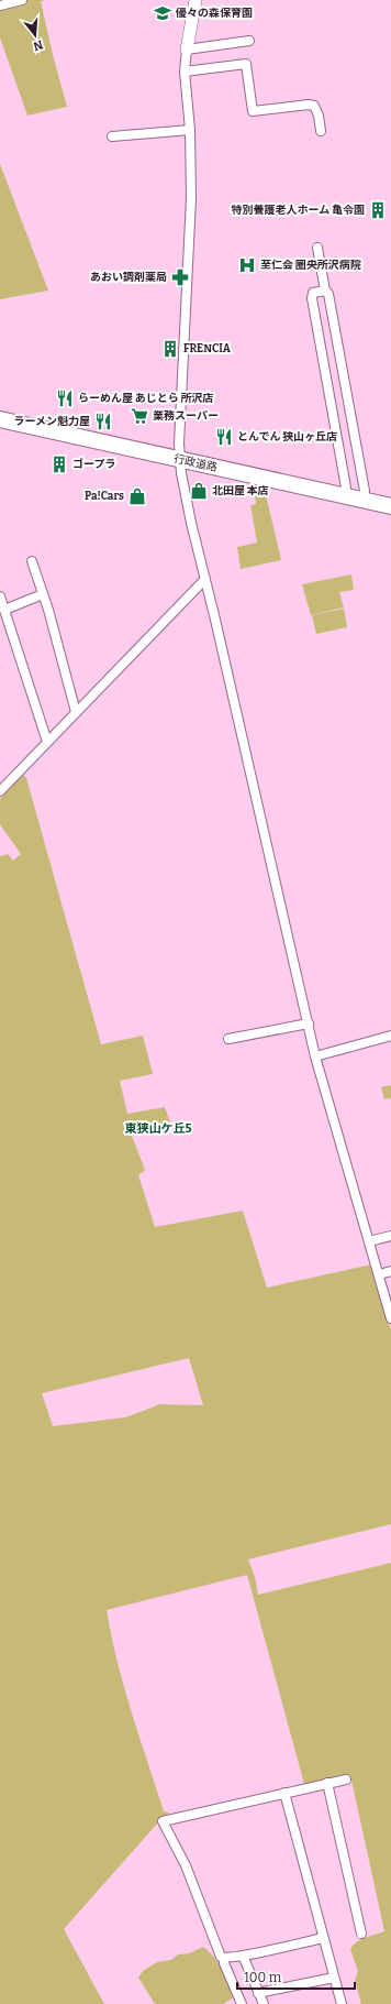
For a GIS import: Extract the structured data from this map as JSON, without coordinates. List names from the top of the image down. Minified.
{"streets":{"highway":["行政道路"]},"districts":["東狭山ケ丘5"],"places":{"school or university":["優々の森保育園"],"building":["特別養護老人ホーム 亀令園","FRENCIA","ゴープラ"],"hospital":["至仁会 圏央所沢病院"],"pharmacy":["あおい調剤薬局"],"restaurant":["らーめん屋 あじとら 所沢店","ラーメン魁力屋","とんでん 狭山ヶ丘店"],"supermarket":["業務スーパー"],"shop":["北田屋 本店","Pa!Cars"]},"scale_bar":"100 m","north":"bottom"}
